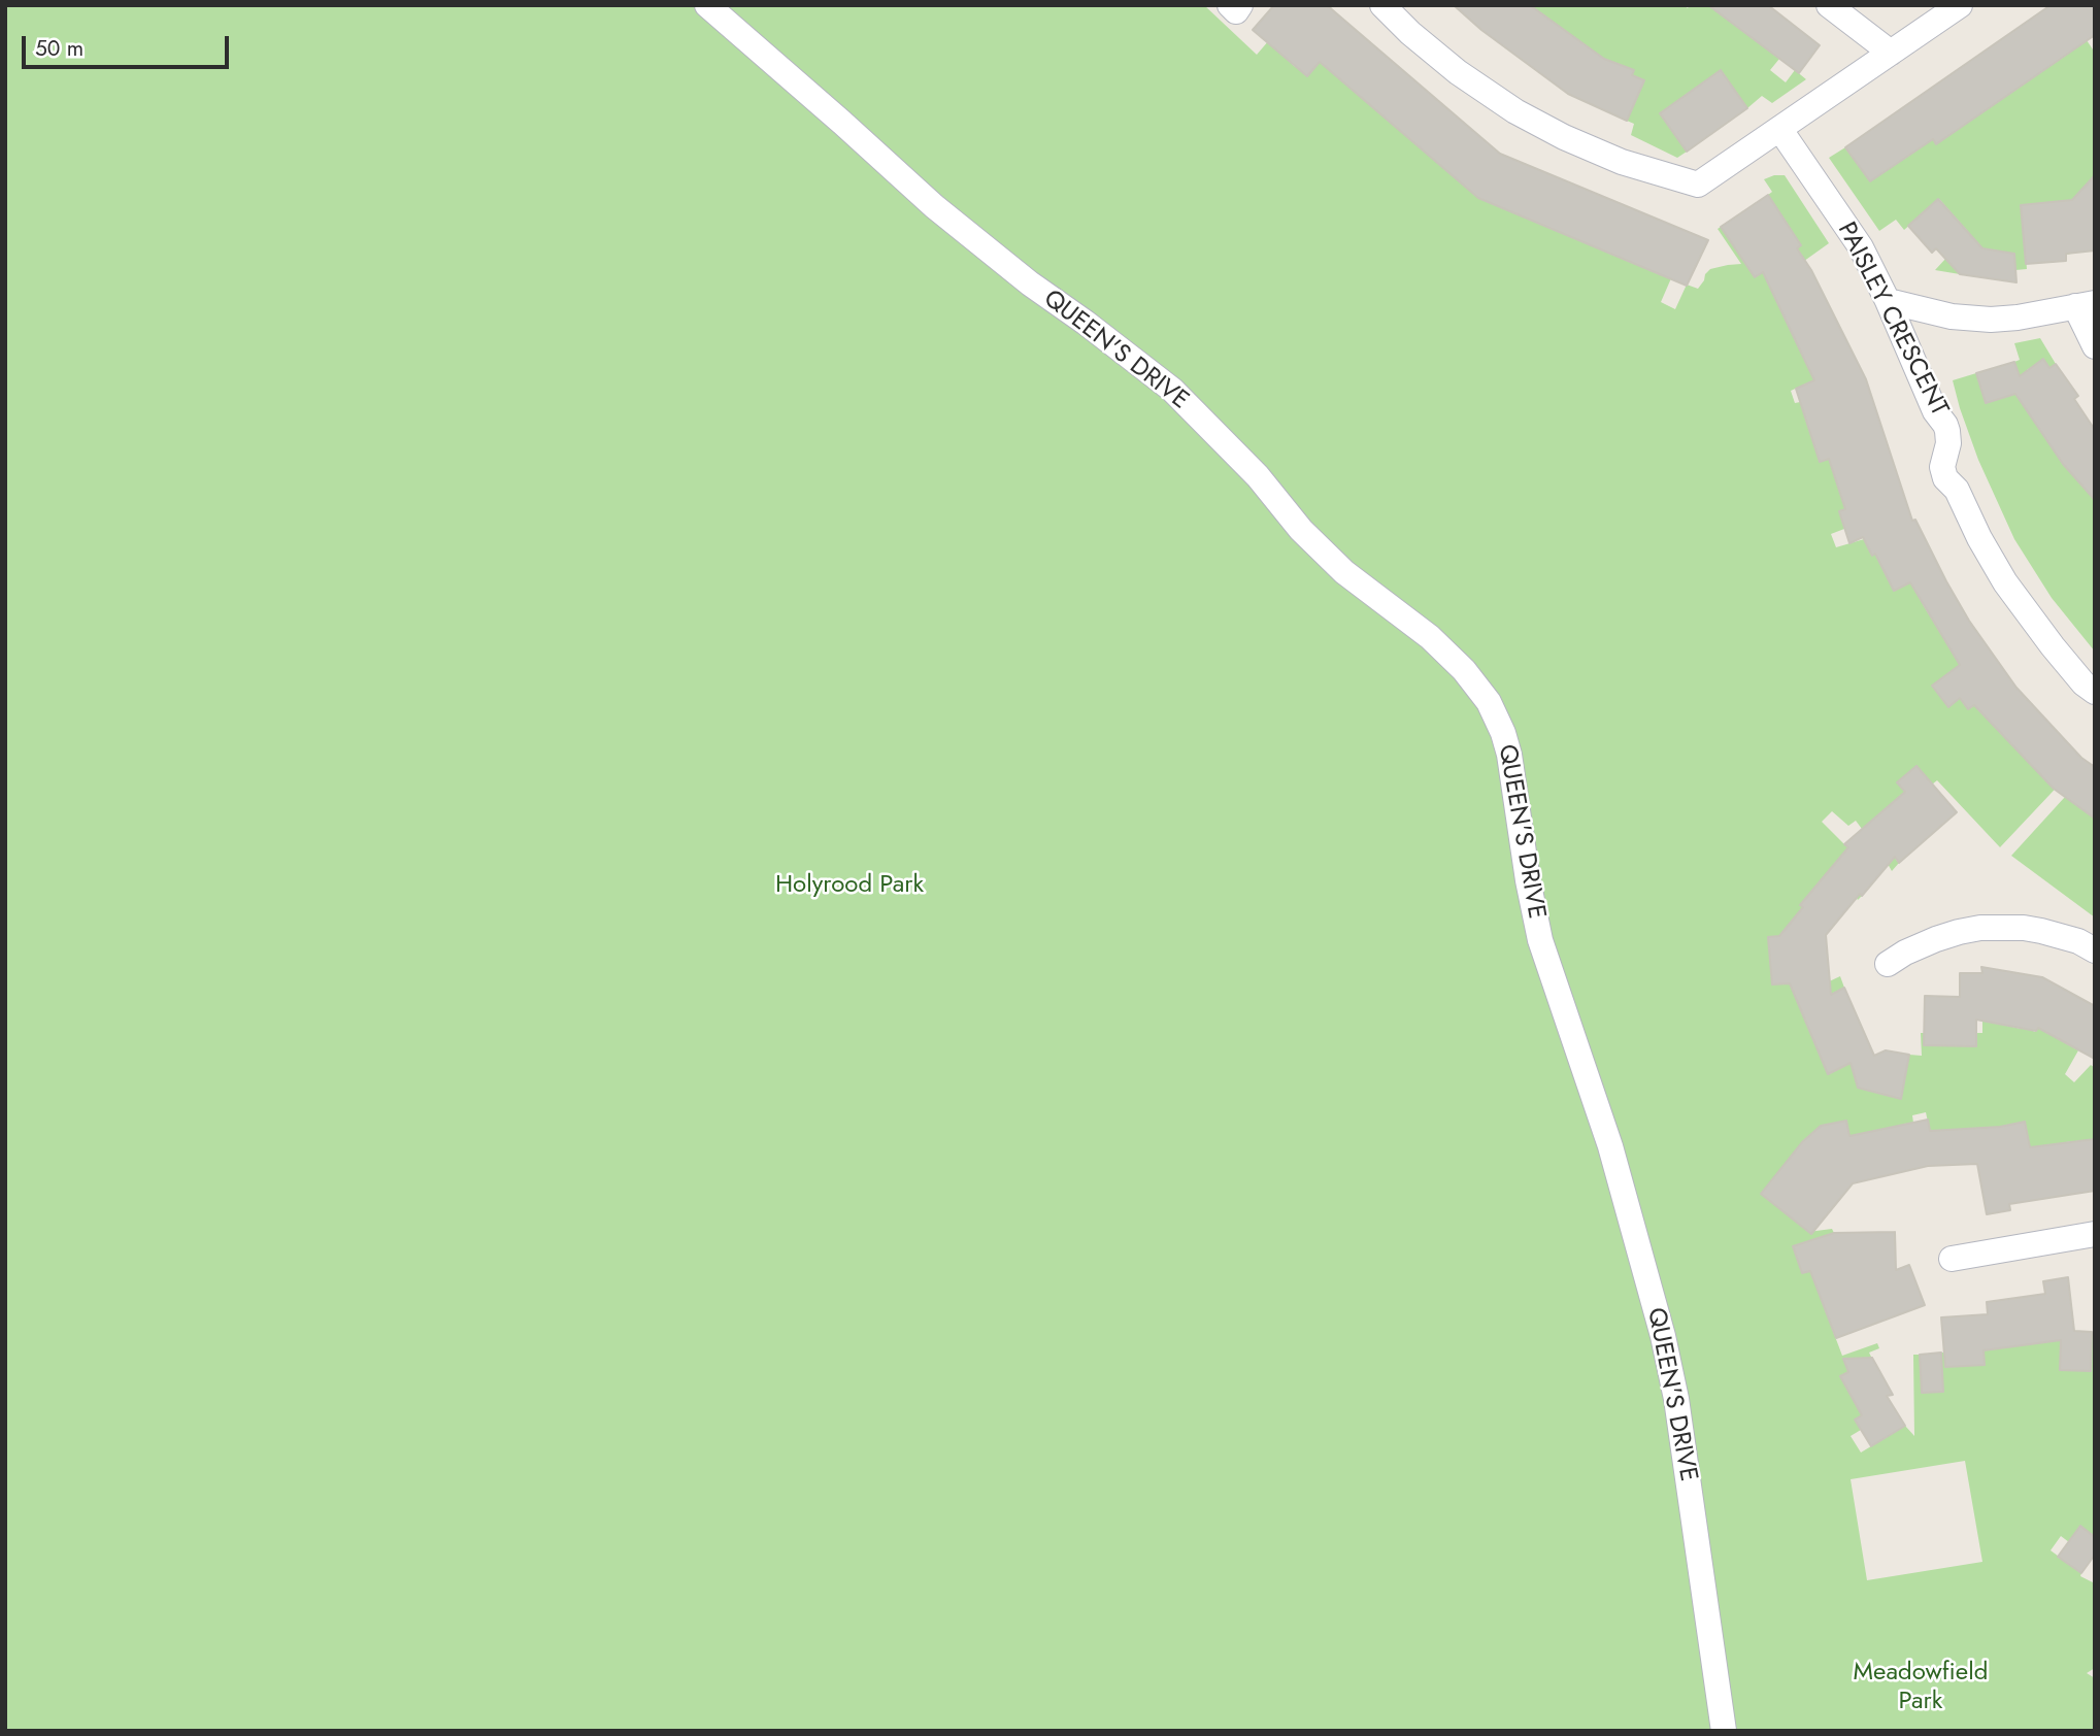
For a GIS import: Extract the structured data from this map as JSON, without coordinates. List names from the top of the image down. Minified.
{"streets":{"street":["PAISLEY CRESCENT","QUEEN'S DRIVE"]},"parks":["Holyrood Park","Meadowfield Park"],"scale_bar":"50 m"}
